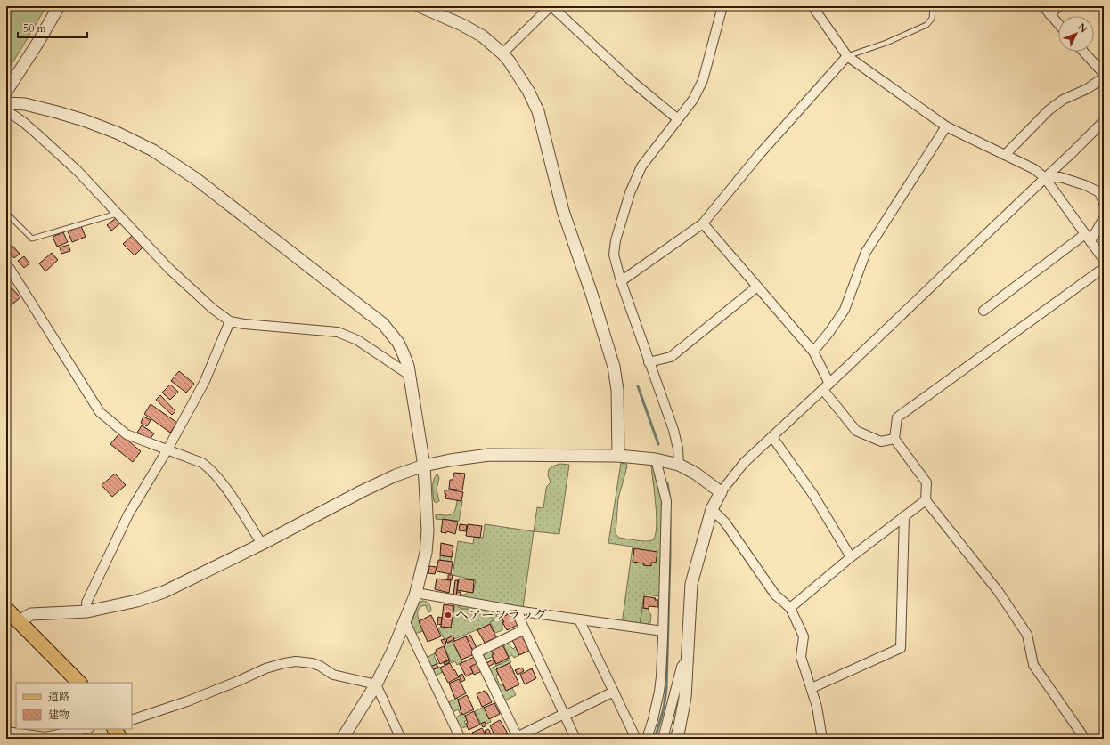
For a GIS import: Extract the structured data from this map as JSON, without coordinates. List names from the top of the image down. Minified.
{"places":["ヘアーフラッグ"],"legend":["道路","建物"],"scale_bar":"50 m","north":"top right"}
